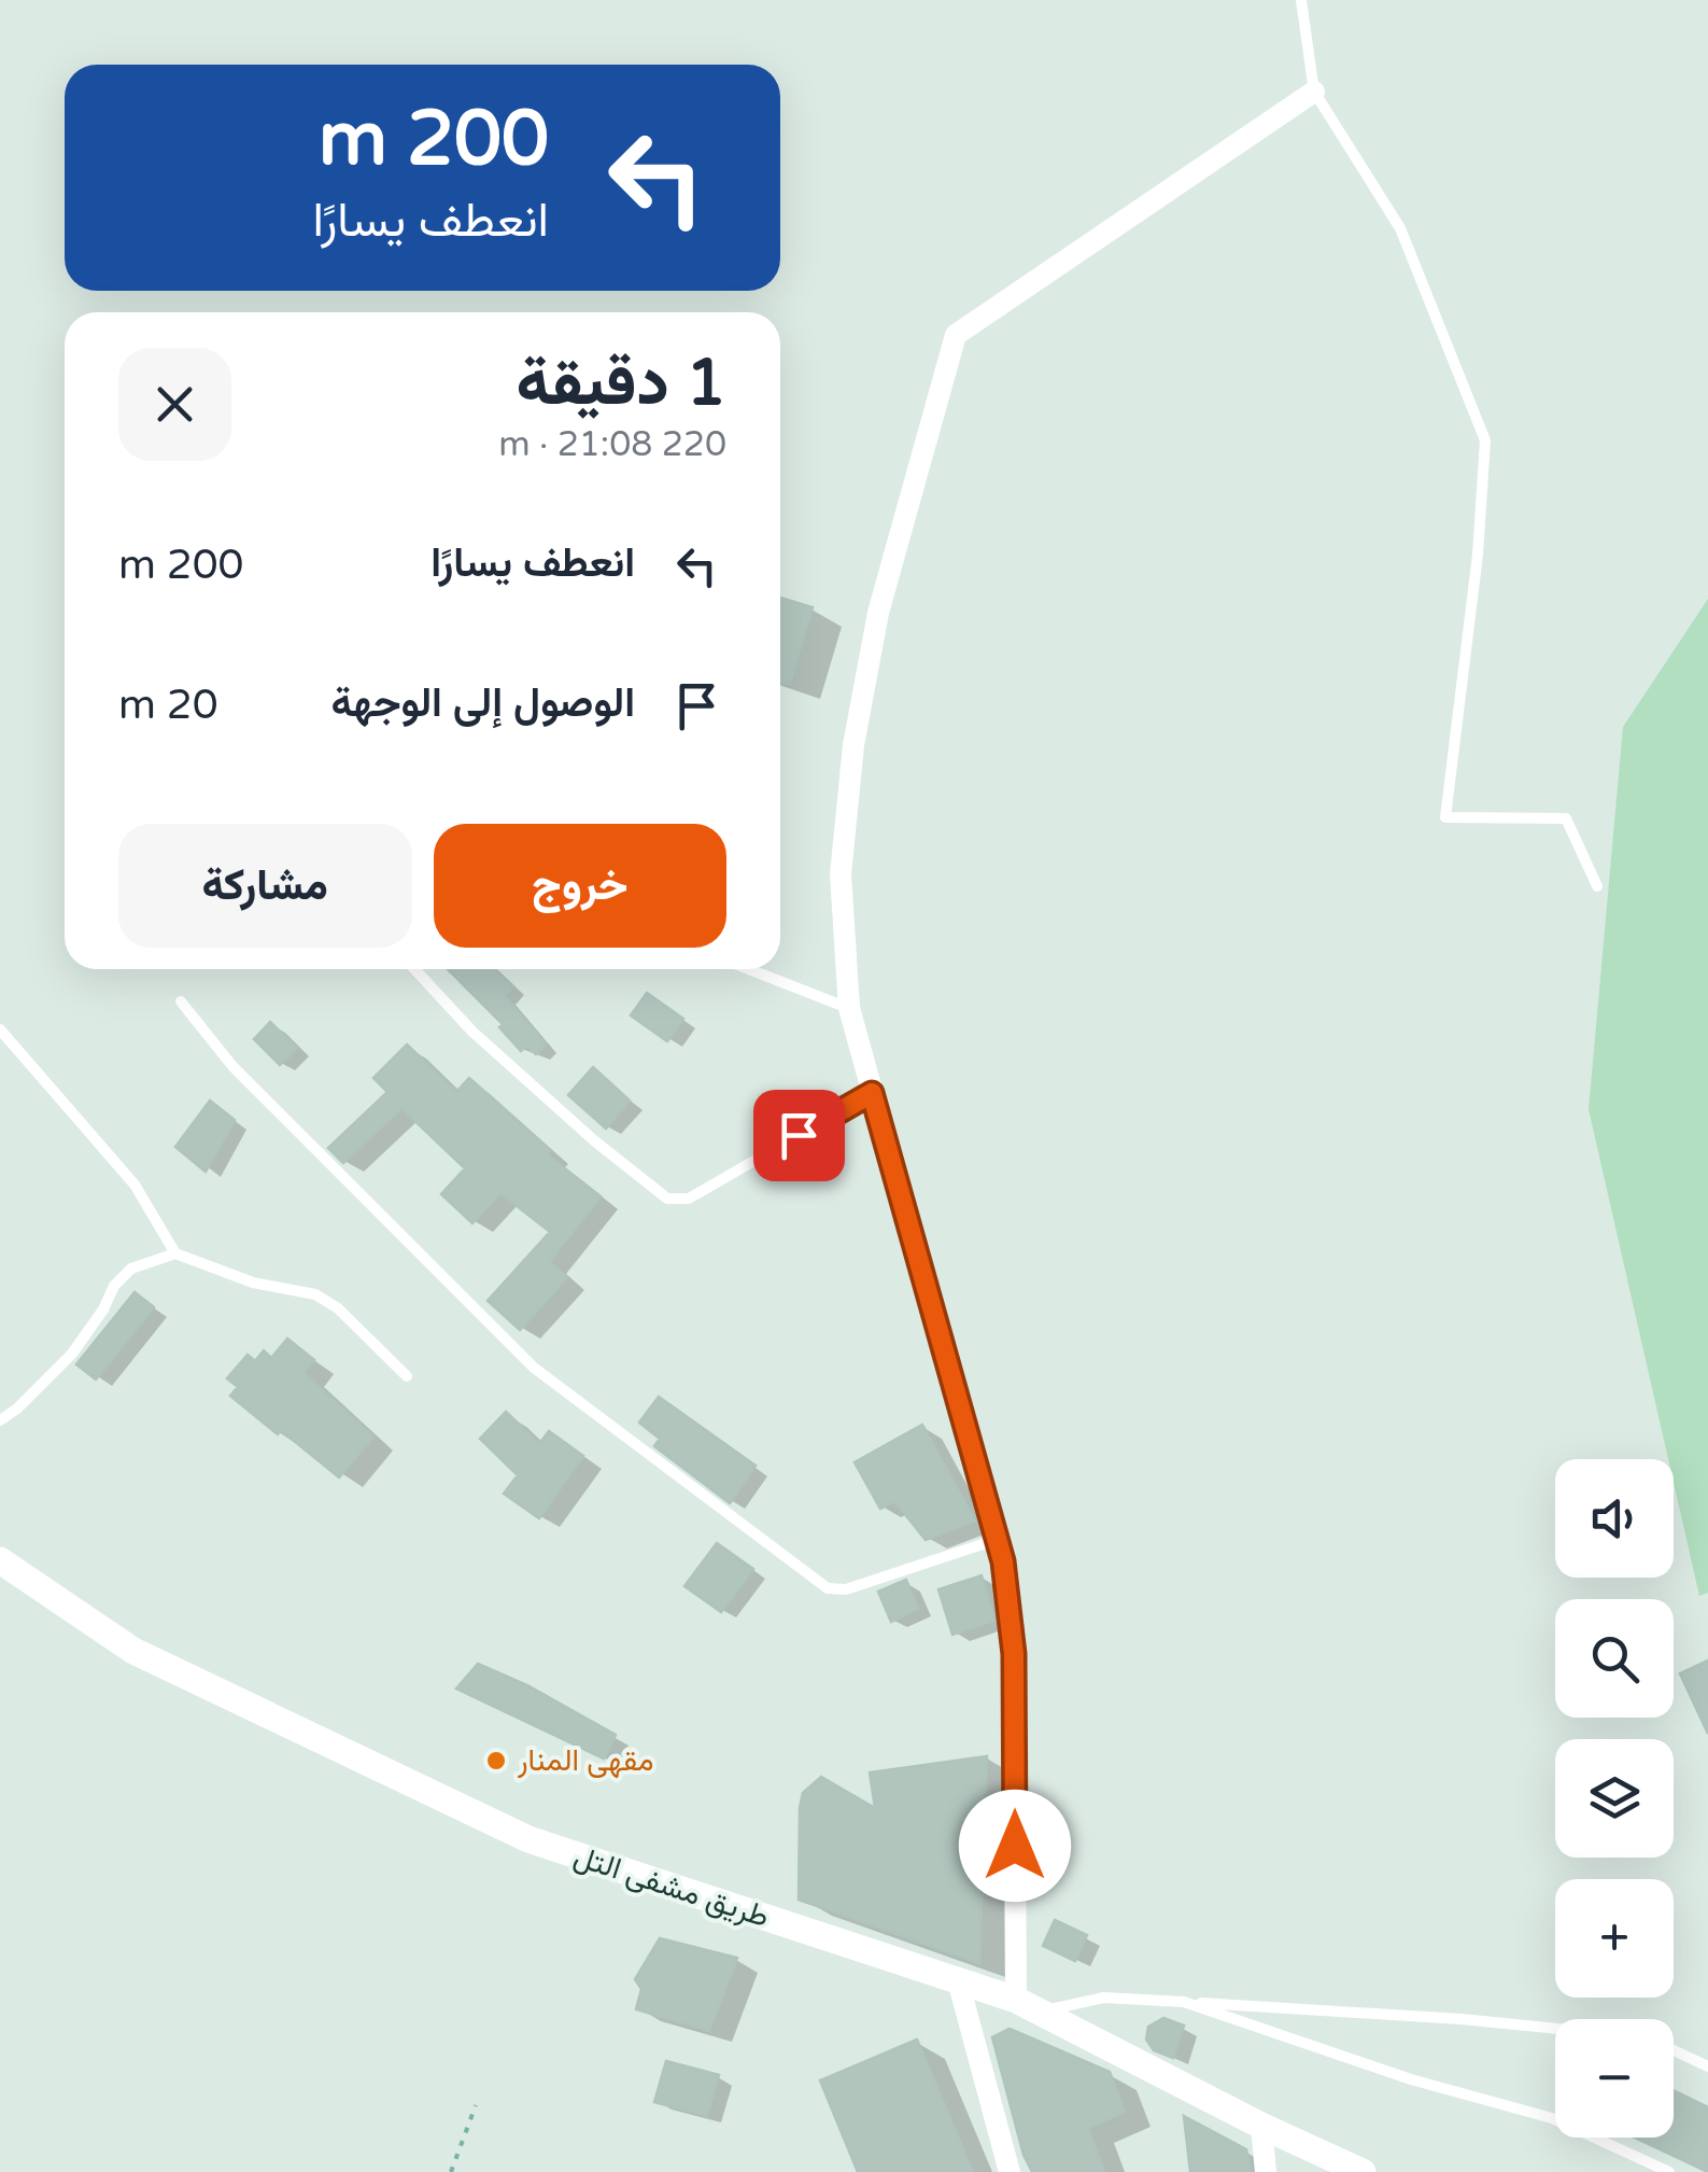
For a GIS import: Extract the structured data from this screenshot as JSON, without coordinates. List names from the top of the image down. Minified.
{"streets":{"street":["طريق مشفى التل"]},"places":["مقهى المنار"],"page":{"turn":["200 m","انعطف يسارًا"],"heading":["1 دقيقة","220 m · 21:08"],"list":[{"name":"انعطف يسارًا","value":"200 m"},{"name":"الوصول إلى الوجهة","value":"20 m"}],"buttons":["خروج","مشاركة"],"map_buttons":["+","−"]}}
